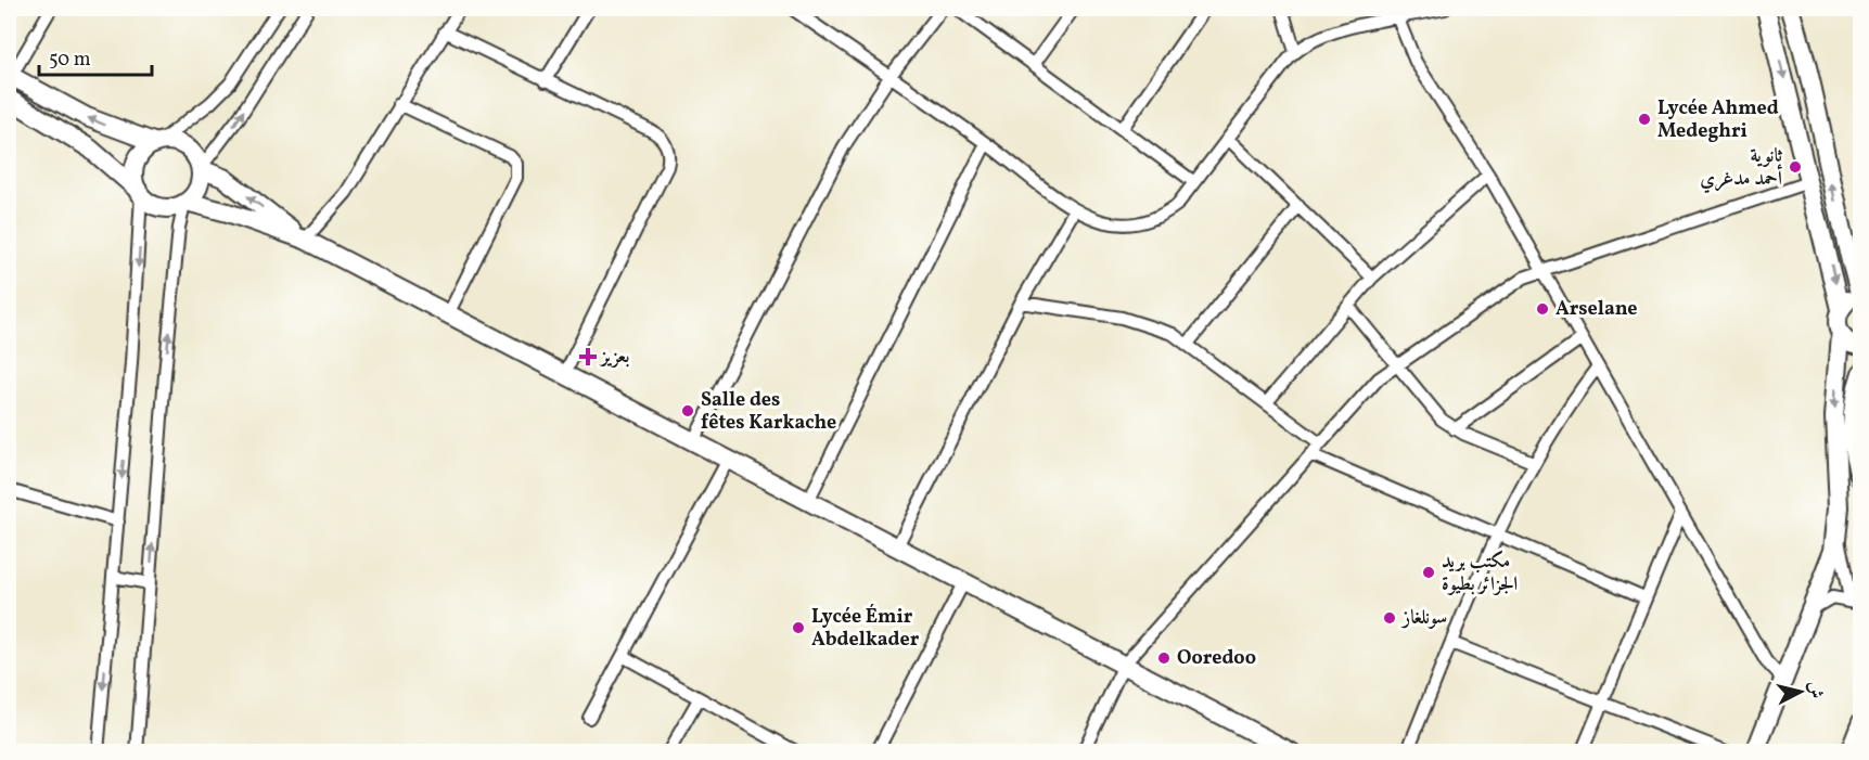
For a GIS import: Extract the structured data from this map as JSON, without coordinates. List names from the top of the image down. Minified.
{"places":{"other":["Lycée Ahmed Medeghri","ثانوية أحمد مدغري","Arselane","Salle des fêtes Karkache","مكتب بريد الجزائر بطيوة","سونلغاز","Lycée Émir Abdelkader","Ooredoo"],"health":["بعزيز"]},"scale_bar":"50 m","north":"right"}
